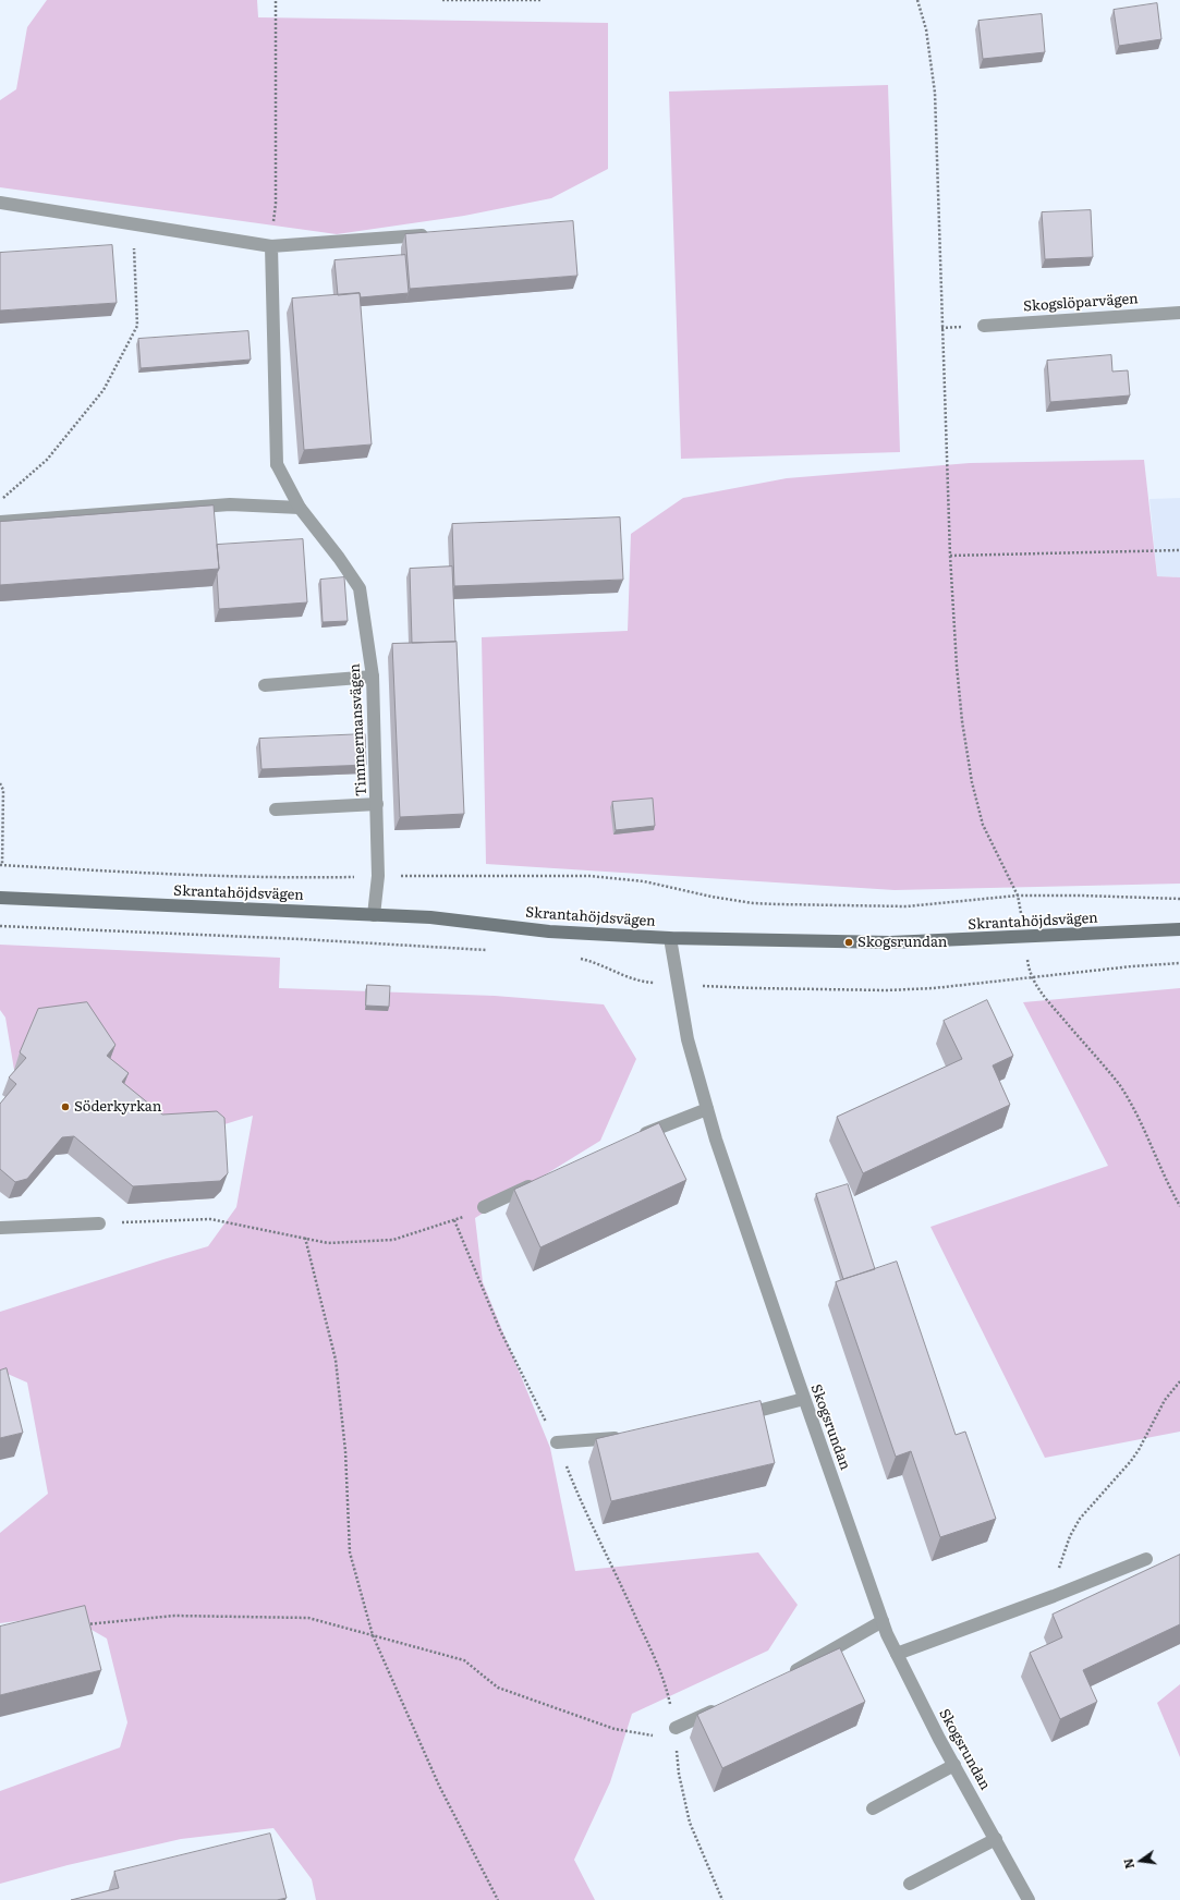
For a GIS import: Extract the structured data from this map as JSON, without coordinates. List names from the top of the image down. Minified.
{"streets":{"street":["Skogslöparvägen","Timmermansvägen","Skrantahöjdsvägen","Skogsrundan"]},"crossings":[["Timmermansvägen","Skrantahöjdsvägen"],["Skrantahöjdsvägen","Skogsrundan"]],"places":["Skogsrundan","Söderkyrkan"],"north":"left"}
